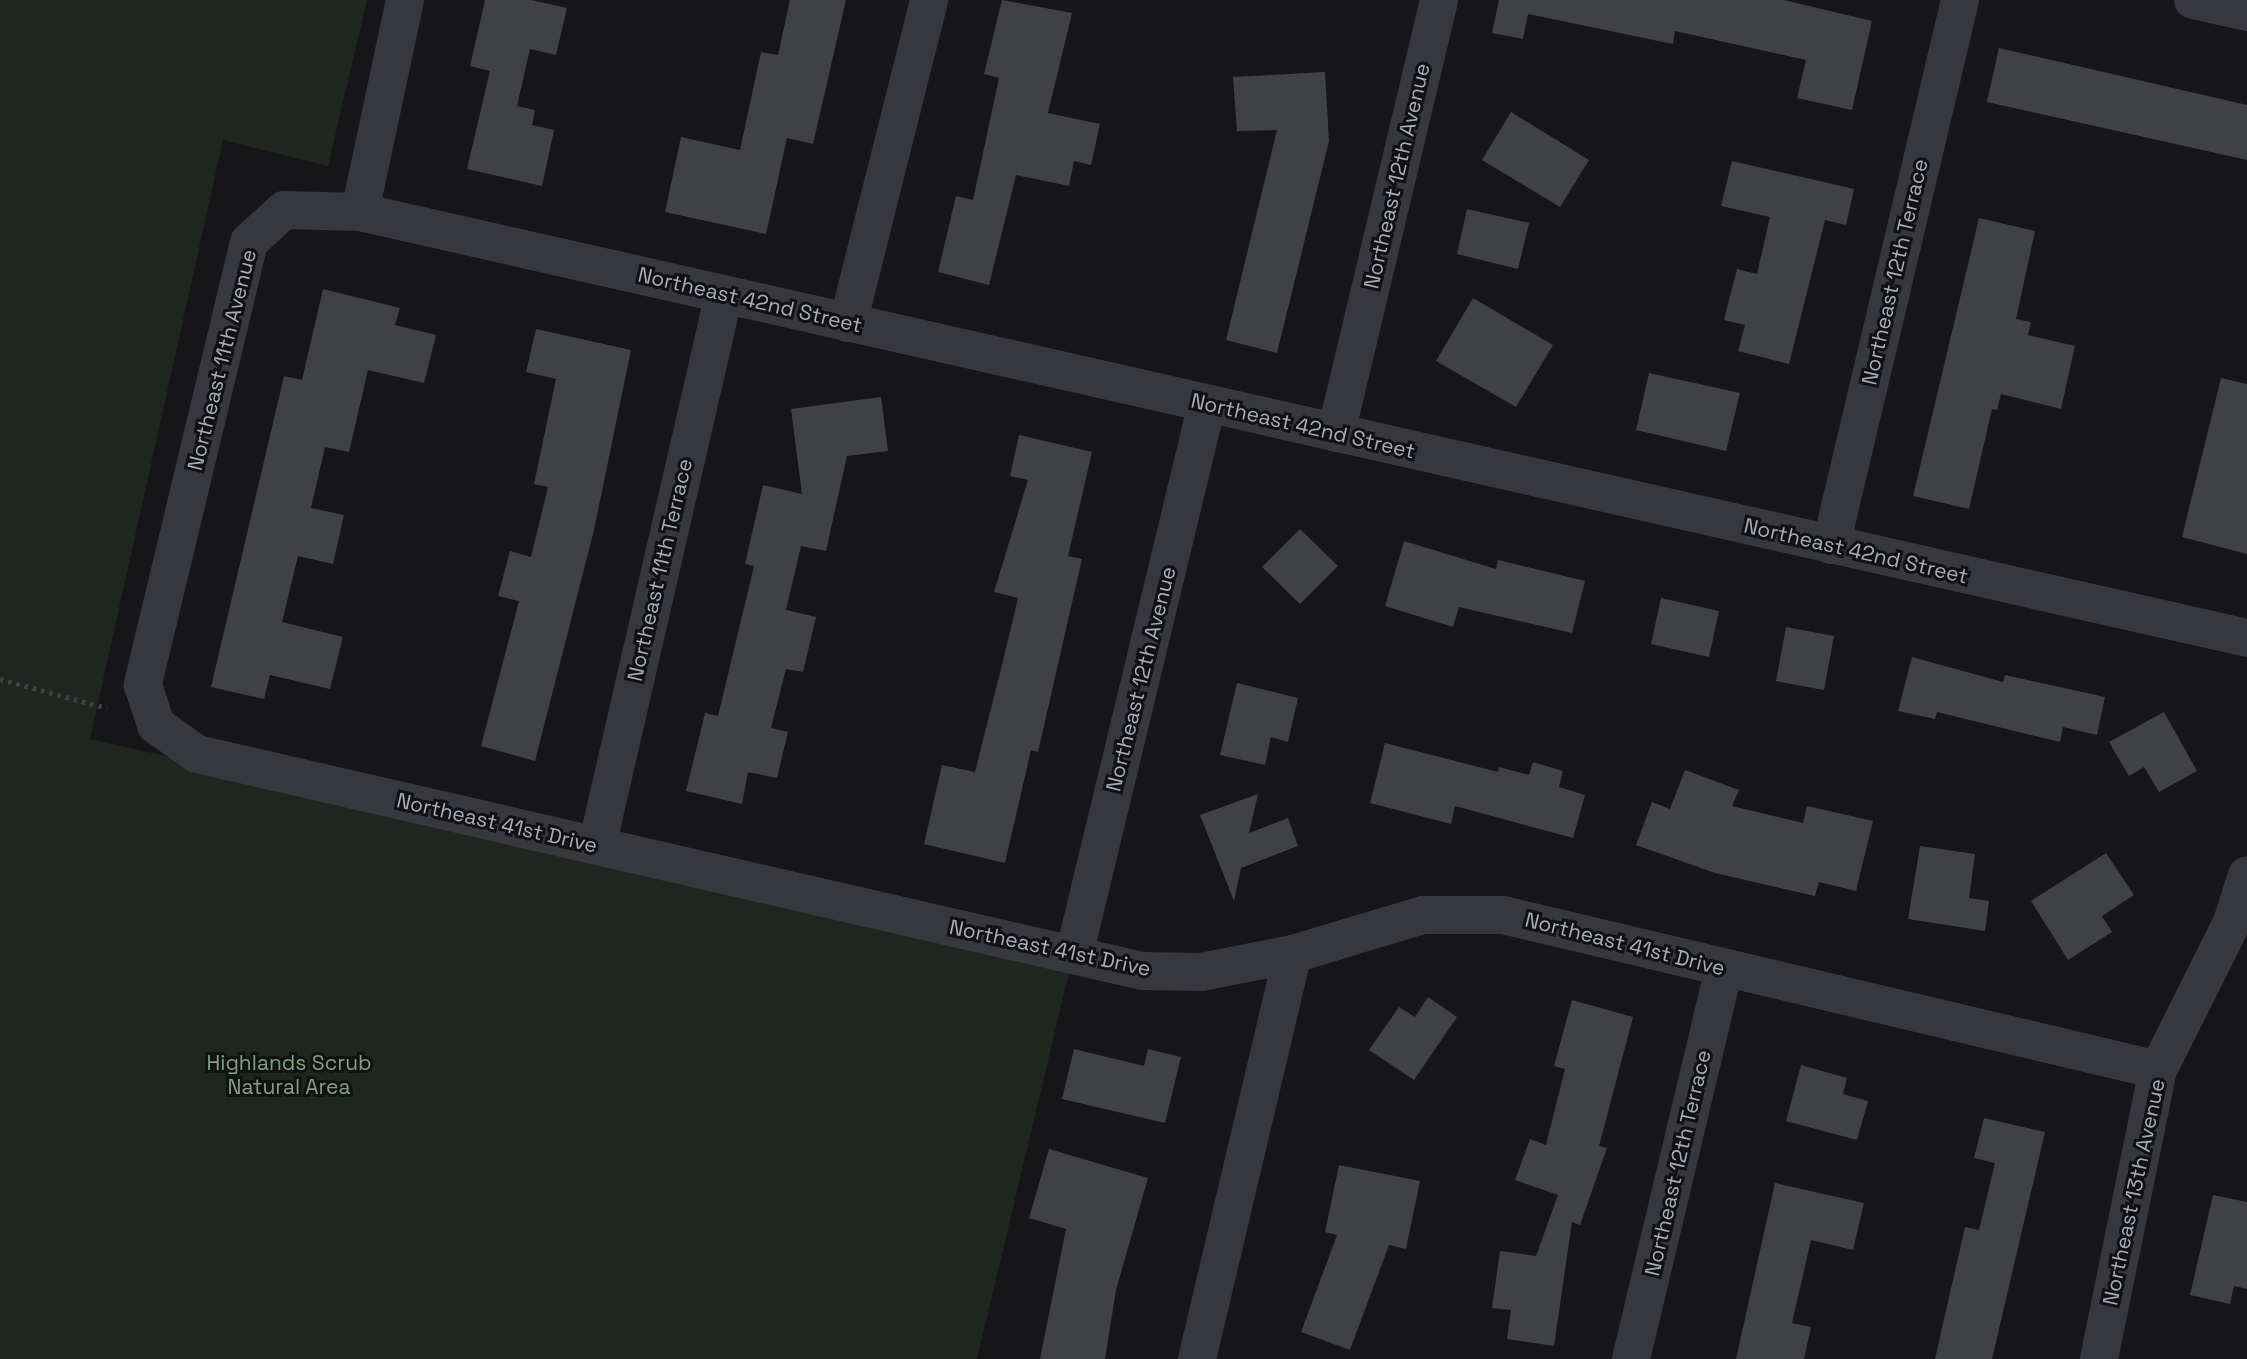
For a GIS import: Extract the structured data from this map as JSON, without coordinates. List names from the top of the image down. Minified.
{"streets":{"street":["Northeast 12th Avenue","Northeast 12th Terrace","Northeast 42nd Street","Northeast 11th Avenue","Northeast 11th Terrace","Northeast 41st Drive","Northeast 13th Avenue"]},"crossings":[["Northeast 12th Avenue","Northeast 42nd Street"],["Northeast 12th Avenue","Northeast 41st Drive"],["Northeast 12th Terrace","Northeast 42nd Street"],["Northeast 12th Terrace","Northeast 41st Drive"],["Northeast 42nd Street","Northeast 11th Avenue"],["Northeast 42nd Street","Northeast 11th Terrace"],["Northeast 11th Avenue","Northeast 41st Drive"],["Northeast 11th Terrace","Northeast 41st Drive"],["Northeast 41st Drive","Northeast 13th Avenue"]],"parks":["Highlands Scrub Natural Area"]}
